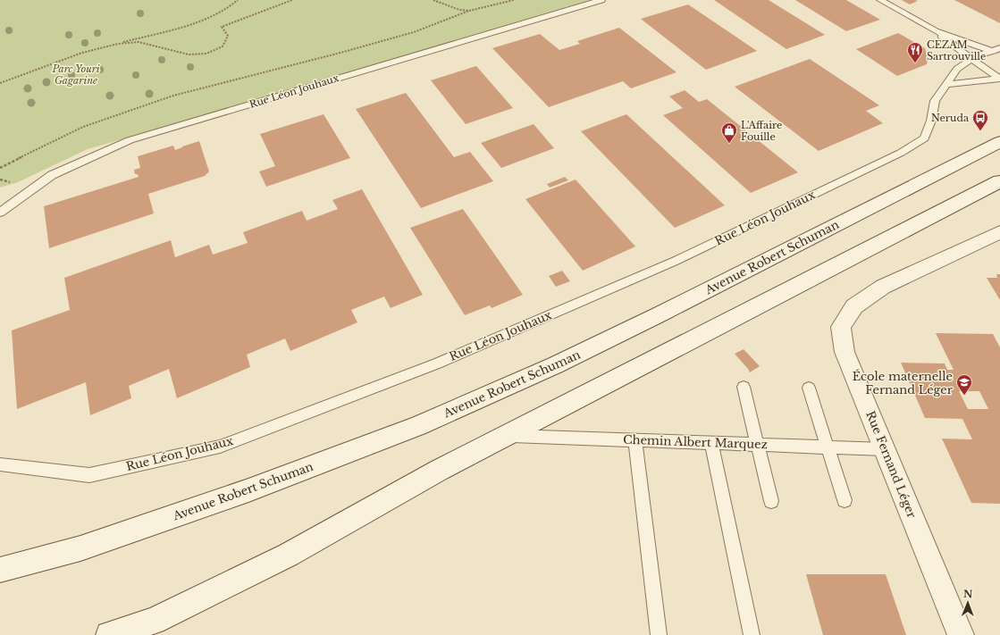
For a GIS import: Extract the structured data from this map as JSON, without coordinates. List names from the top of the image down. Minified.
{"streets":{"main road":["Avenue Robert Schuman","Rue Fernand Léger"],"lane":["Rue Léon Jouhaux","Chemin Albert Marquez"]},"crossings":[["Chemin Albert Marquez","Rue Fernand Léger"]],"parks":["Parc Youri Gagarine"],"places":{"restaurant":["CEZAM Sartrouville"],"bus stop":["Neruda"],"shop":["L'Affaire Fouille"],"school or university":["École maternelle Fernand Léger"]},"north":"top"}
